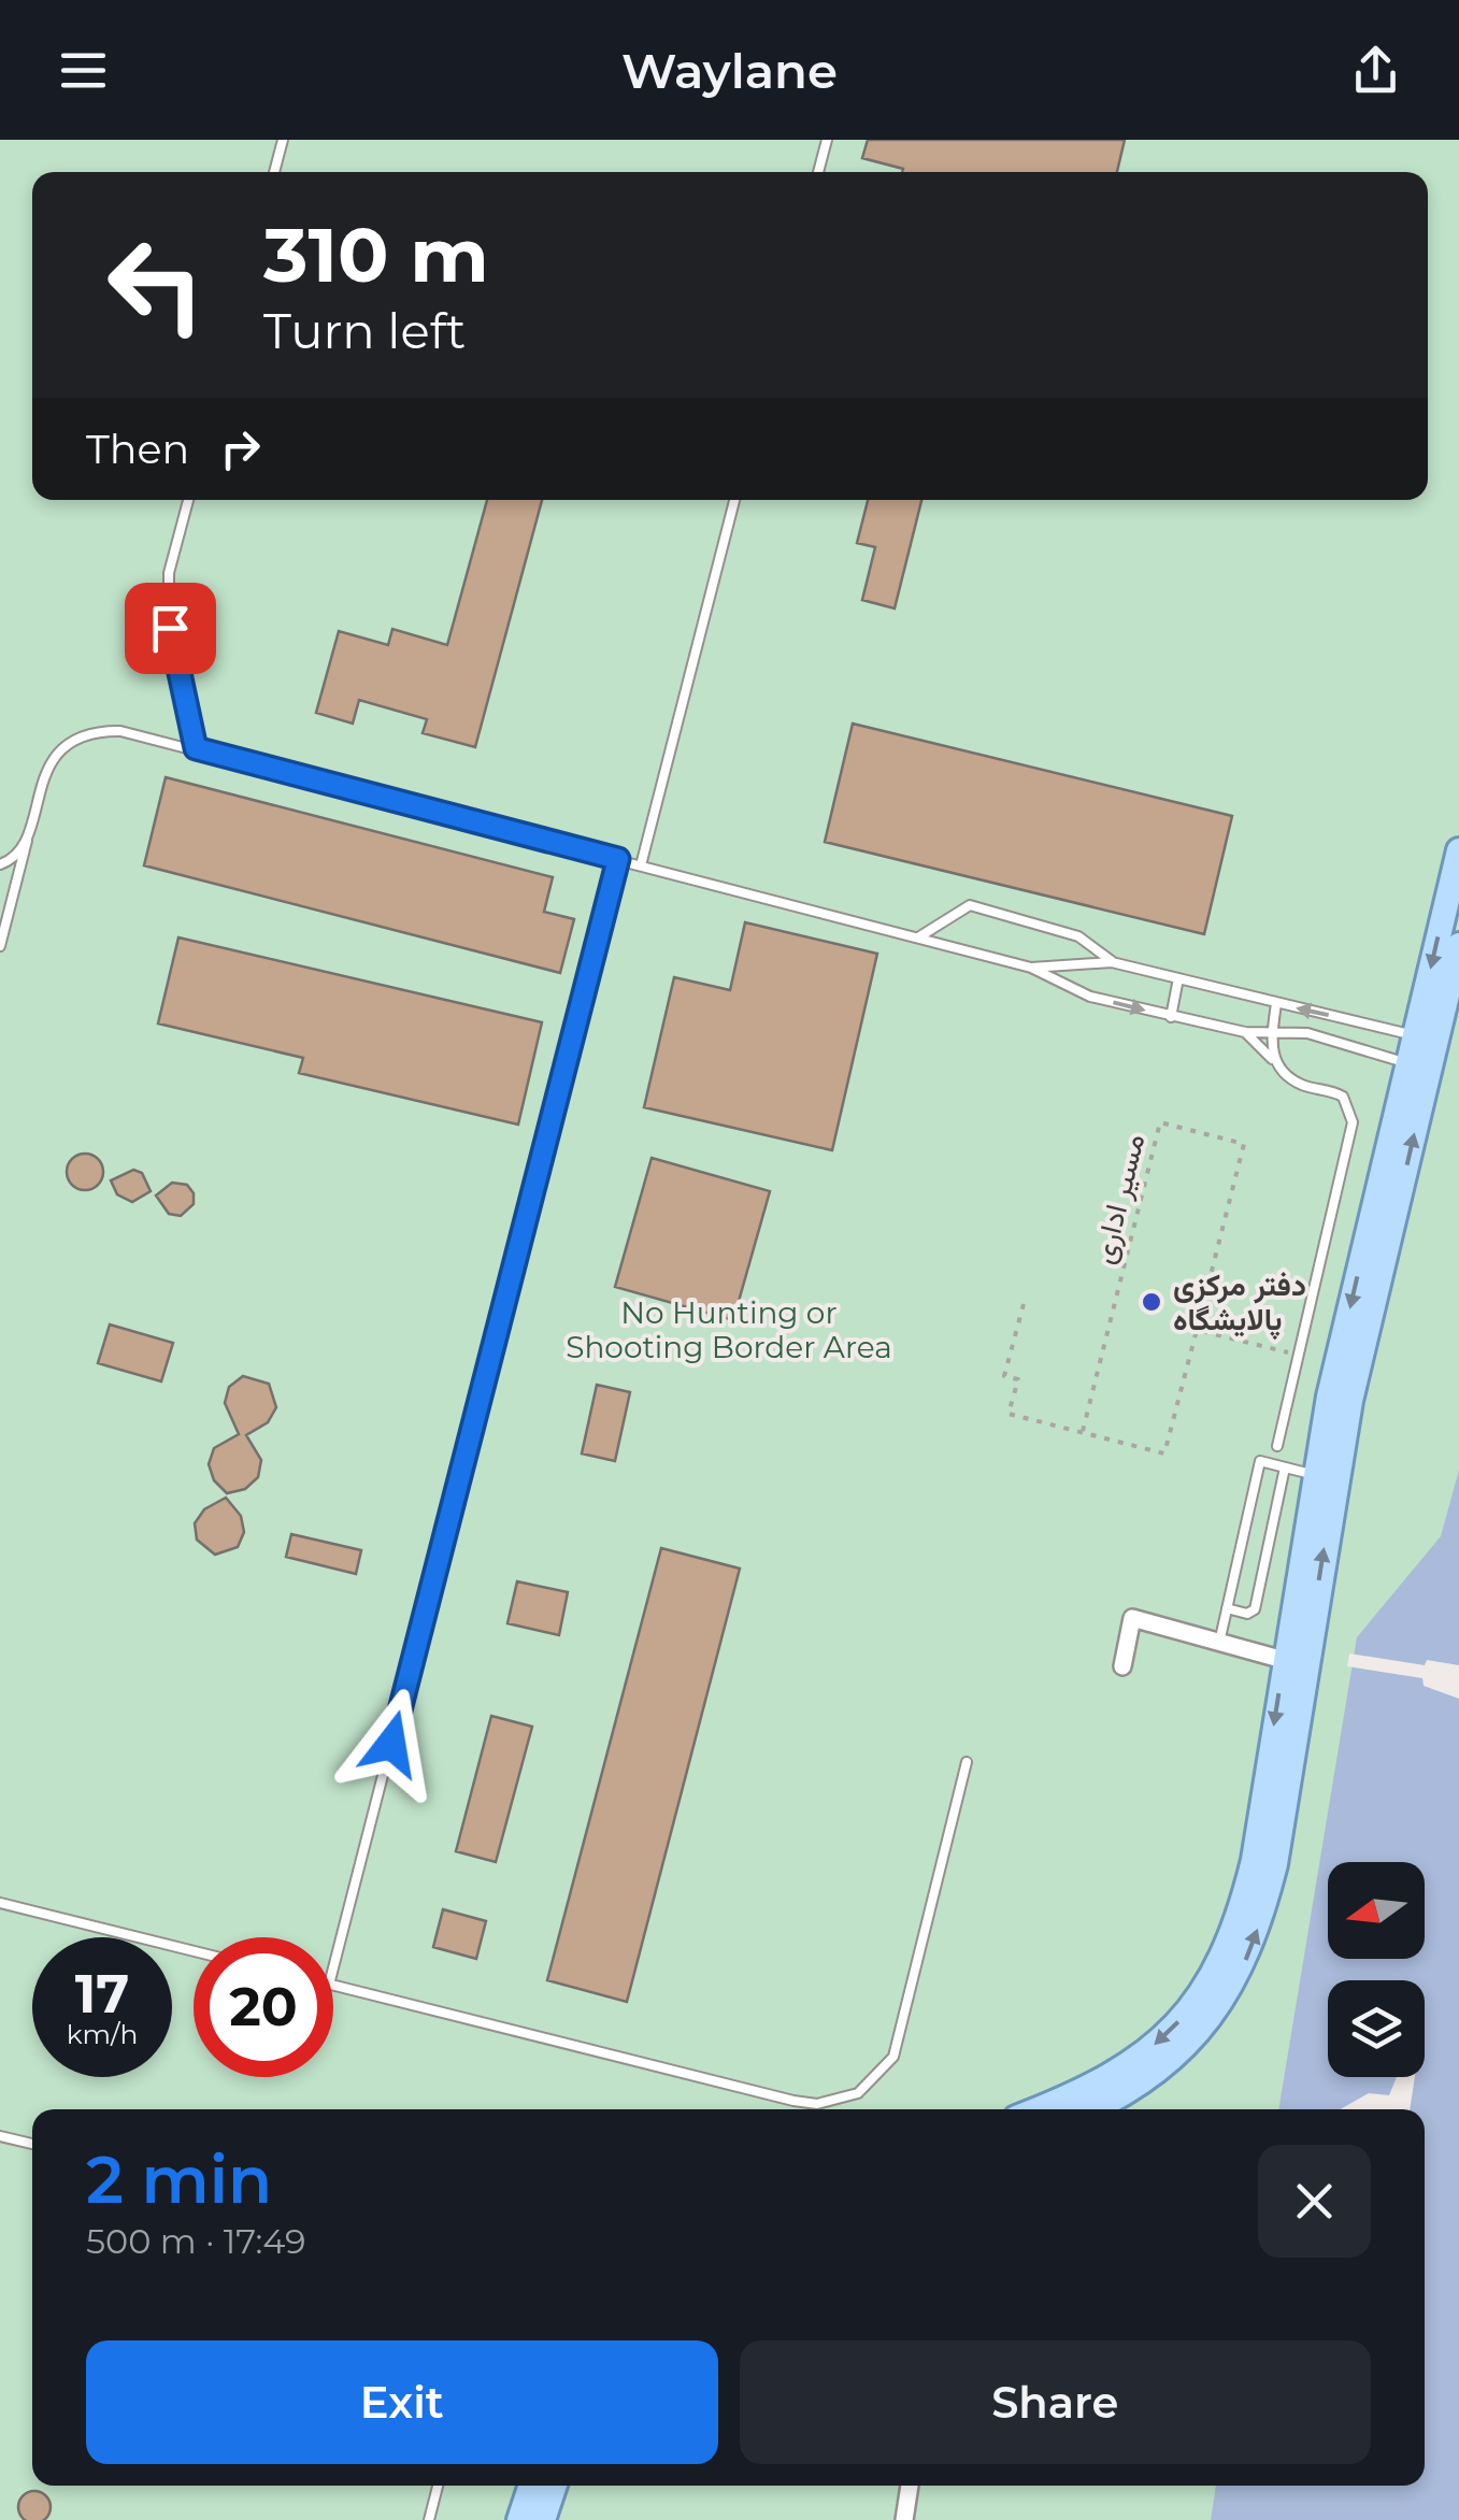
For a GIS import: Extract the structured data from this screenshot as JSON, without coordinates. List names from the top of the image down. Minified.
{"streets":{"path":["مسیر اداری"]},"parks":["No Hunting or Shooting Border Area"],"places":["دفتر مرکزی پالایشگاه"],"north":"left","page":{"header":"Waylane","turn":["310 m","Turn left"],"then":"Then","speed":"17 km/h","limit":"20","heading":["2 min","500 m · 17:49"],"buttons":["Exit","Share"]}}
